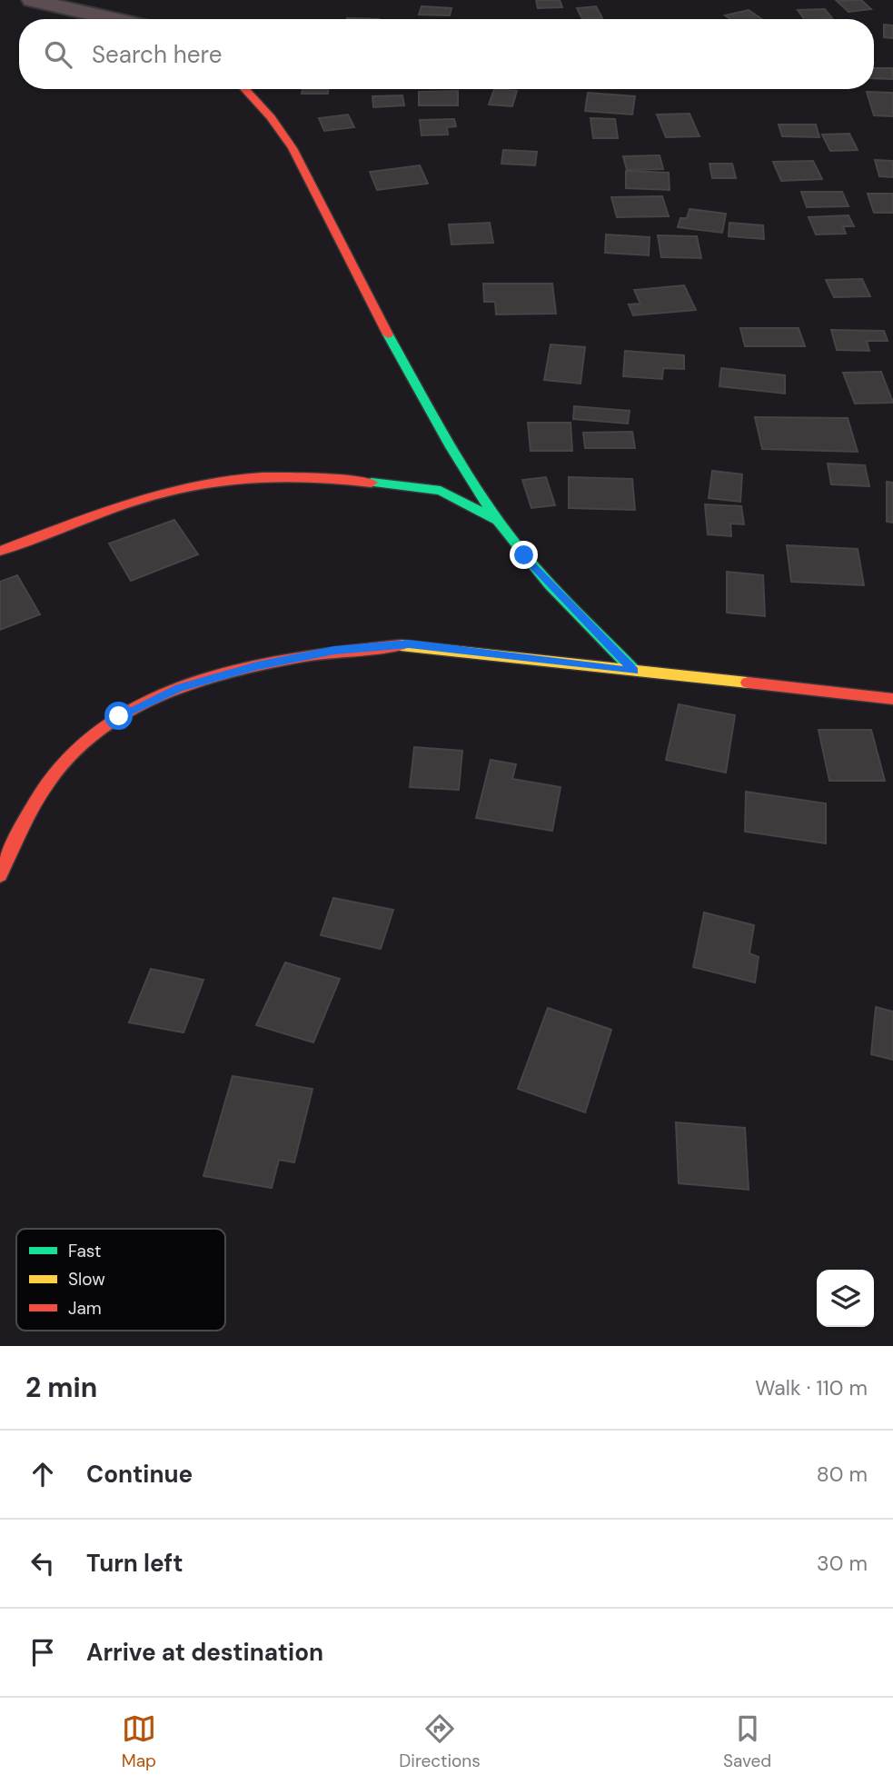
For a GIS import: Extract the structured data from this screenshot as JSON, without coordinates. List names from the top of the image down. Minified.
{"legend":["Fast","Slow","Jam"],"page":{"search":"Search here","heading":["2 min","Walk · 110 m"],"list":[["Continue","80 m"],["Turn left","30 m"],"Arrive at destination"],"nav":["Map","Directions","Saved"]}}
